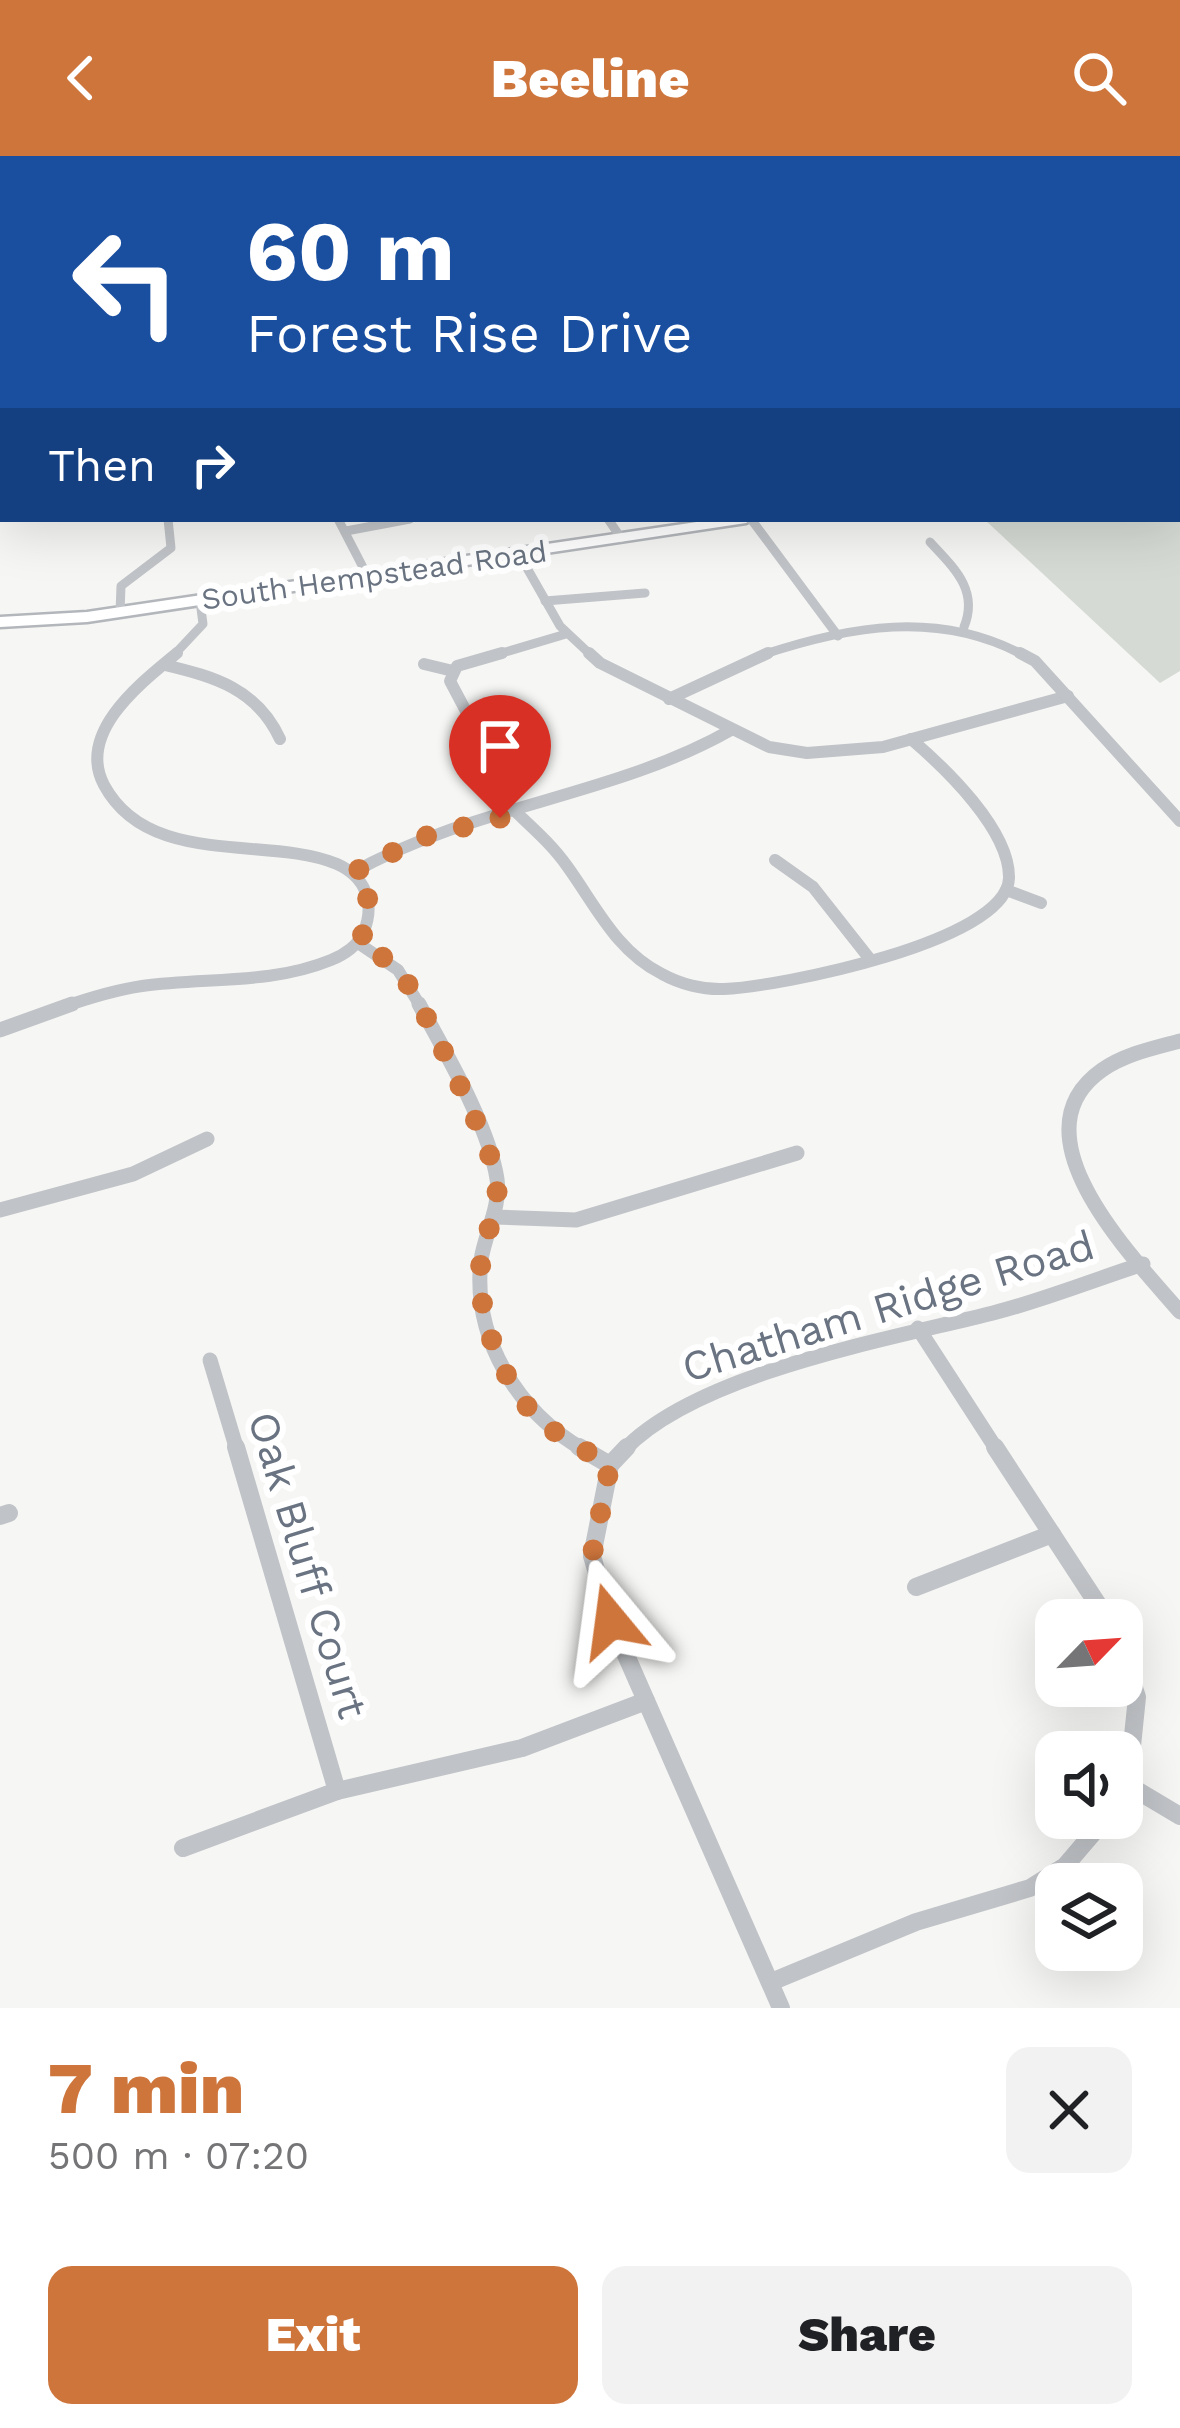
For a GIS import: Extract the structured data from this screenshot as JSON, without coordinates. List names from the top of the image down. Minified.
{"streets":{"street":["South Hempstead Road","Chatham Ridge Road","Oak Bluff Court"]},"north":"top right","page":{"header":"Beeline","turn":["60 m","Forest Rise Drive"],"then":"Then","heading":["7 min","500 m · 07:20"],"buttons":["Exit","Share"]}}
